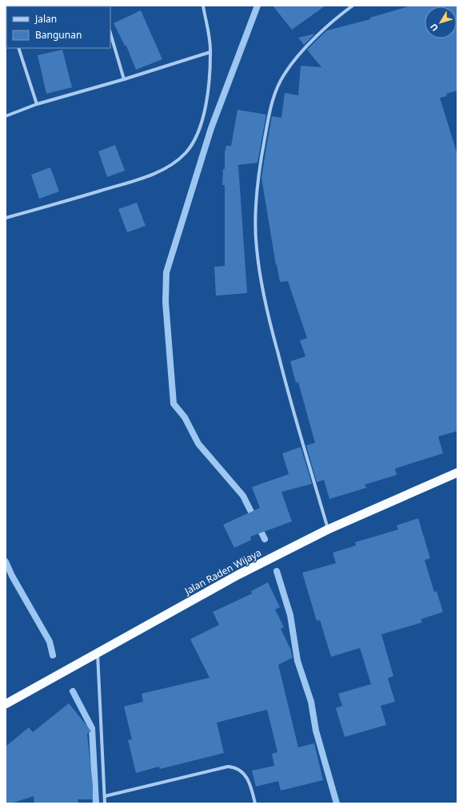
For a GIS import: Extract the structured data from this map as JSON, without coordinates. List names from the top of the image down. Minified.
{"streets":{"highway":["Jalan Raden Wijaya"]},"legend":["Jalan","Bangunan"],"north":"bottom left"}
